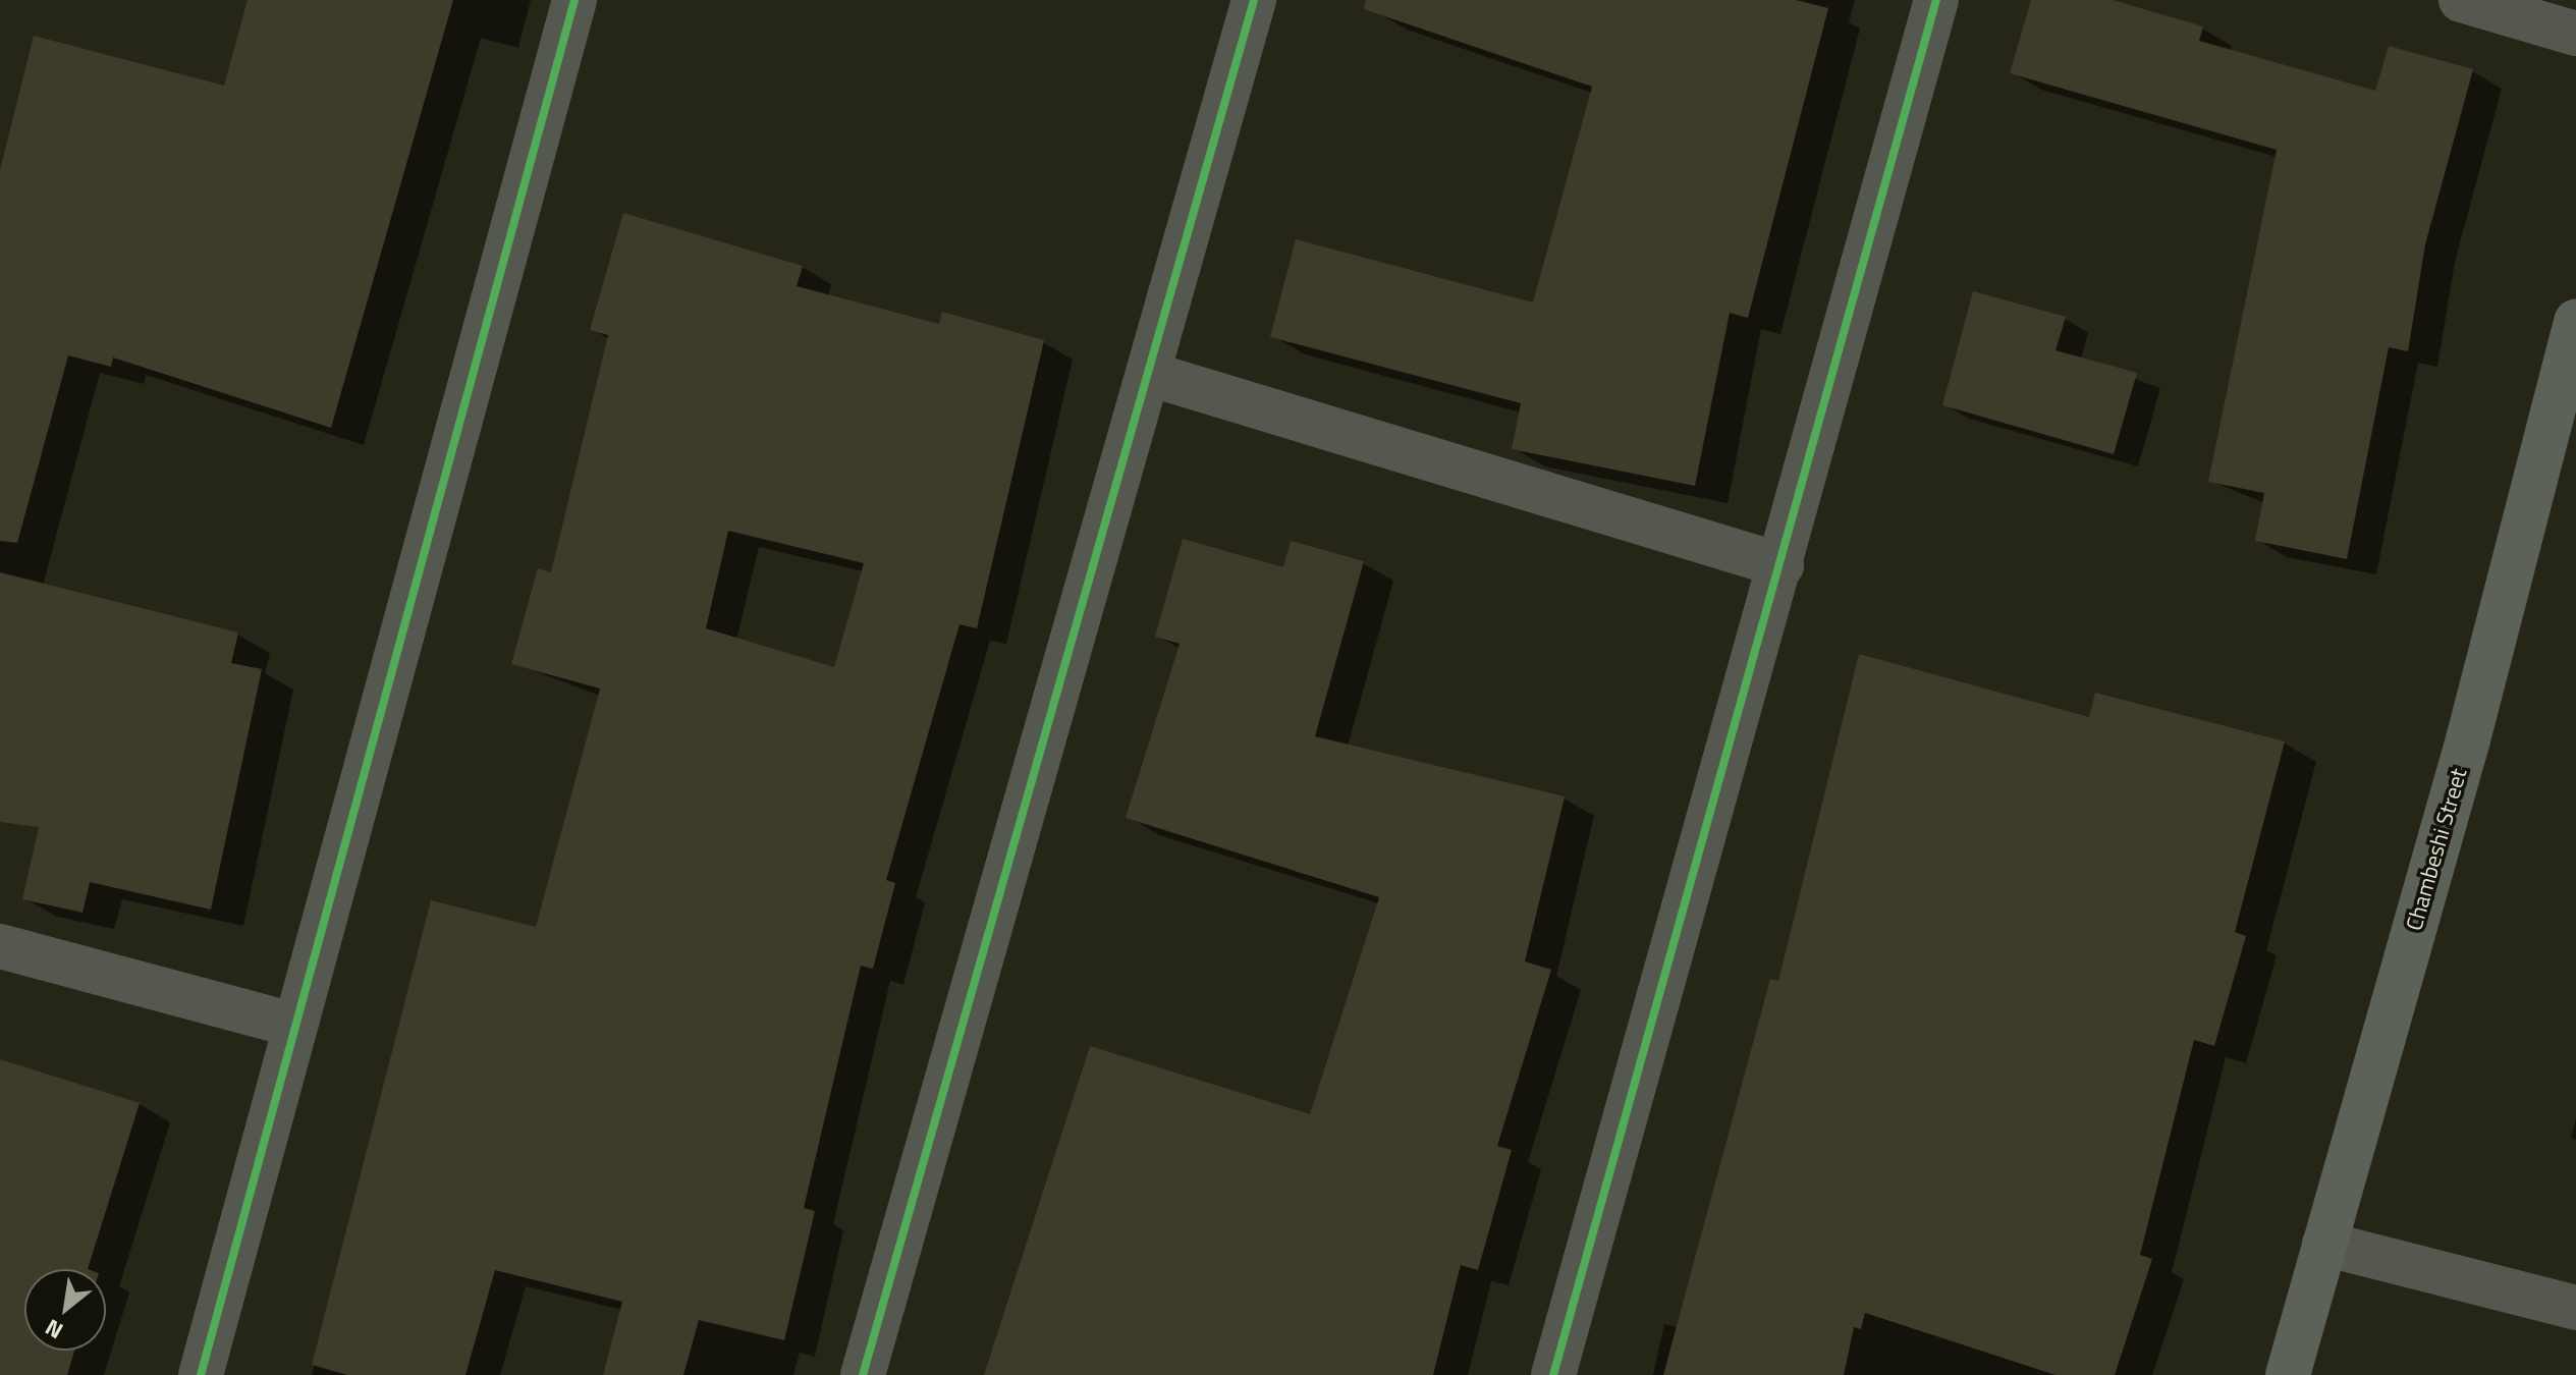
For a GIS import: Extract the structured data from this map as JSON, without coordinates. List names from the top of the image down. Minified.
{"streets":{"street":["Chambeshi Street"]},"north":"bottom left"}
